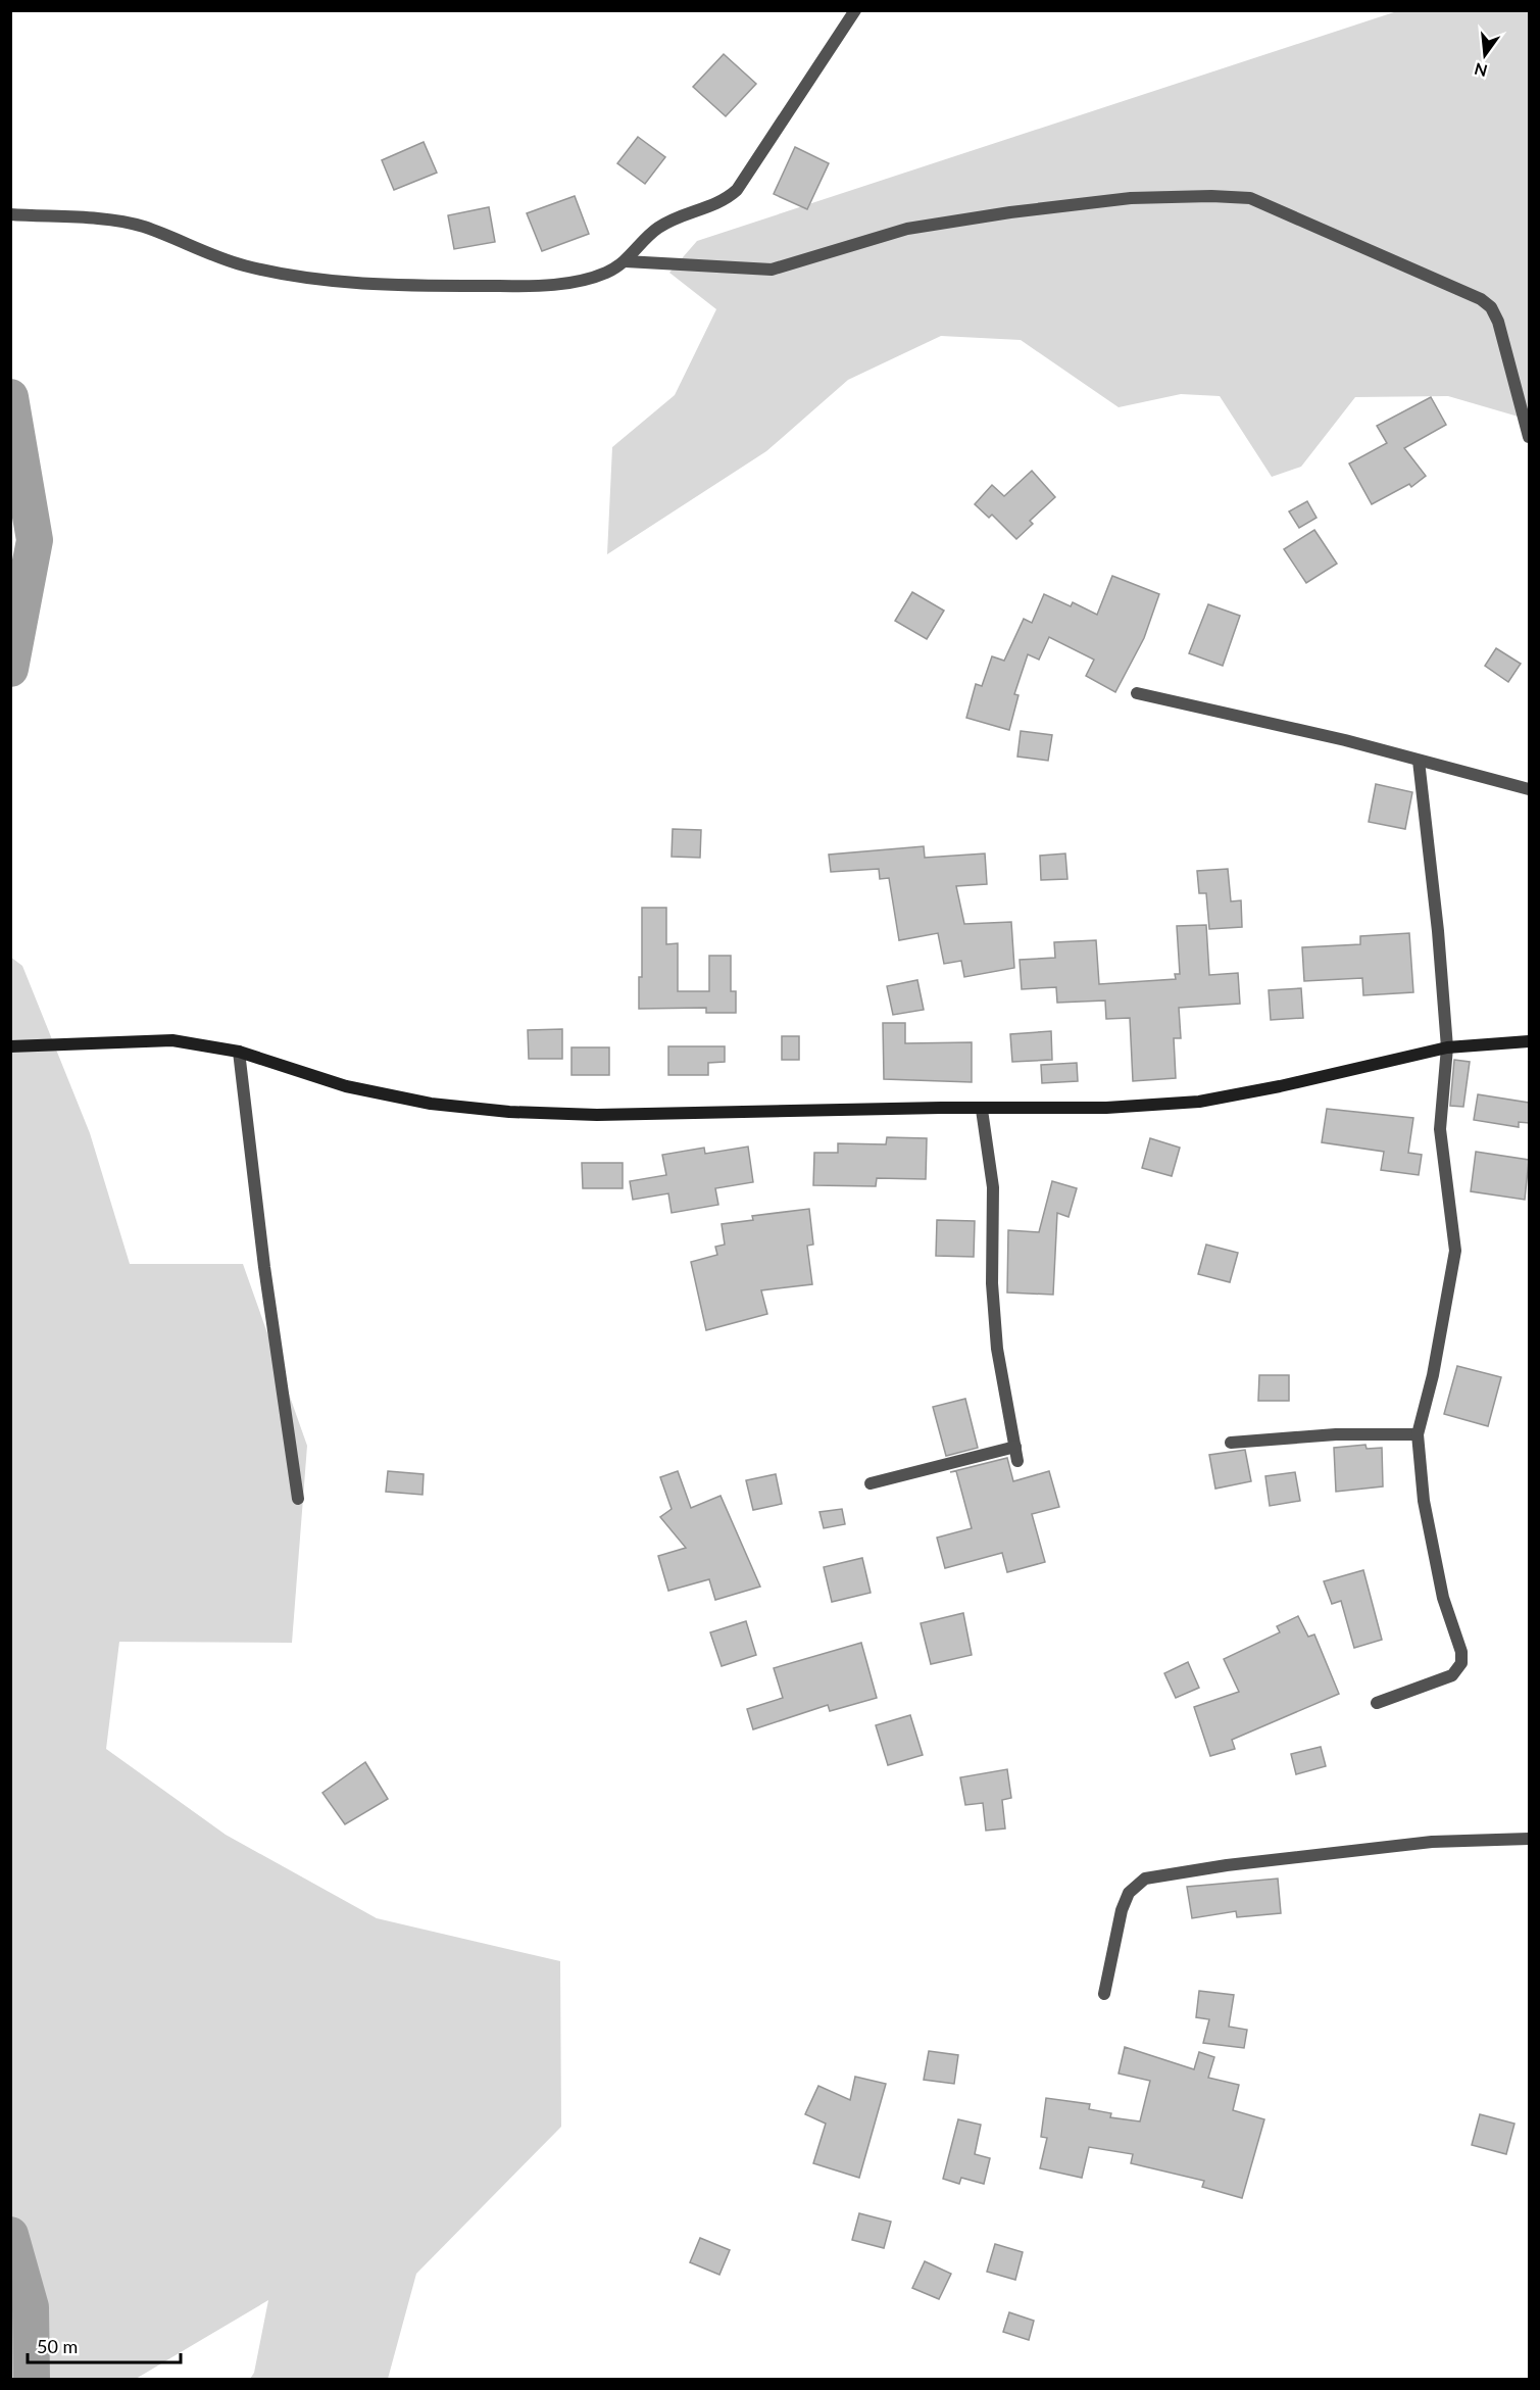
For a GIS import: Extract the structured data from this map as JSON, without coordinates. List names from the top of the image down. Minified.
{"scale_bar":"50 m","north":"bottom"}
